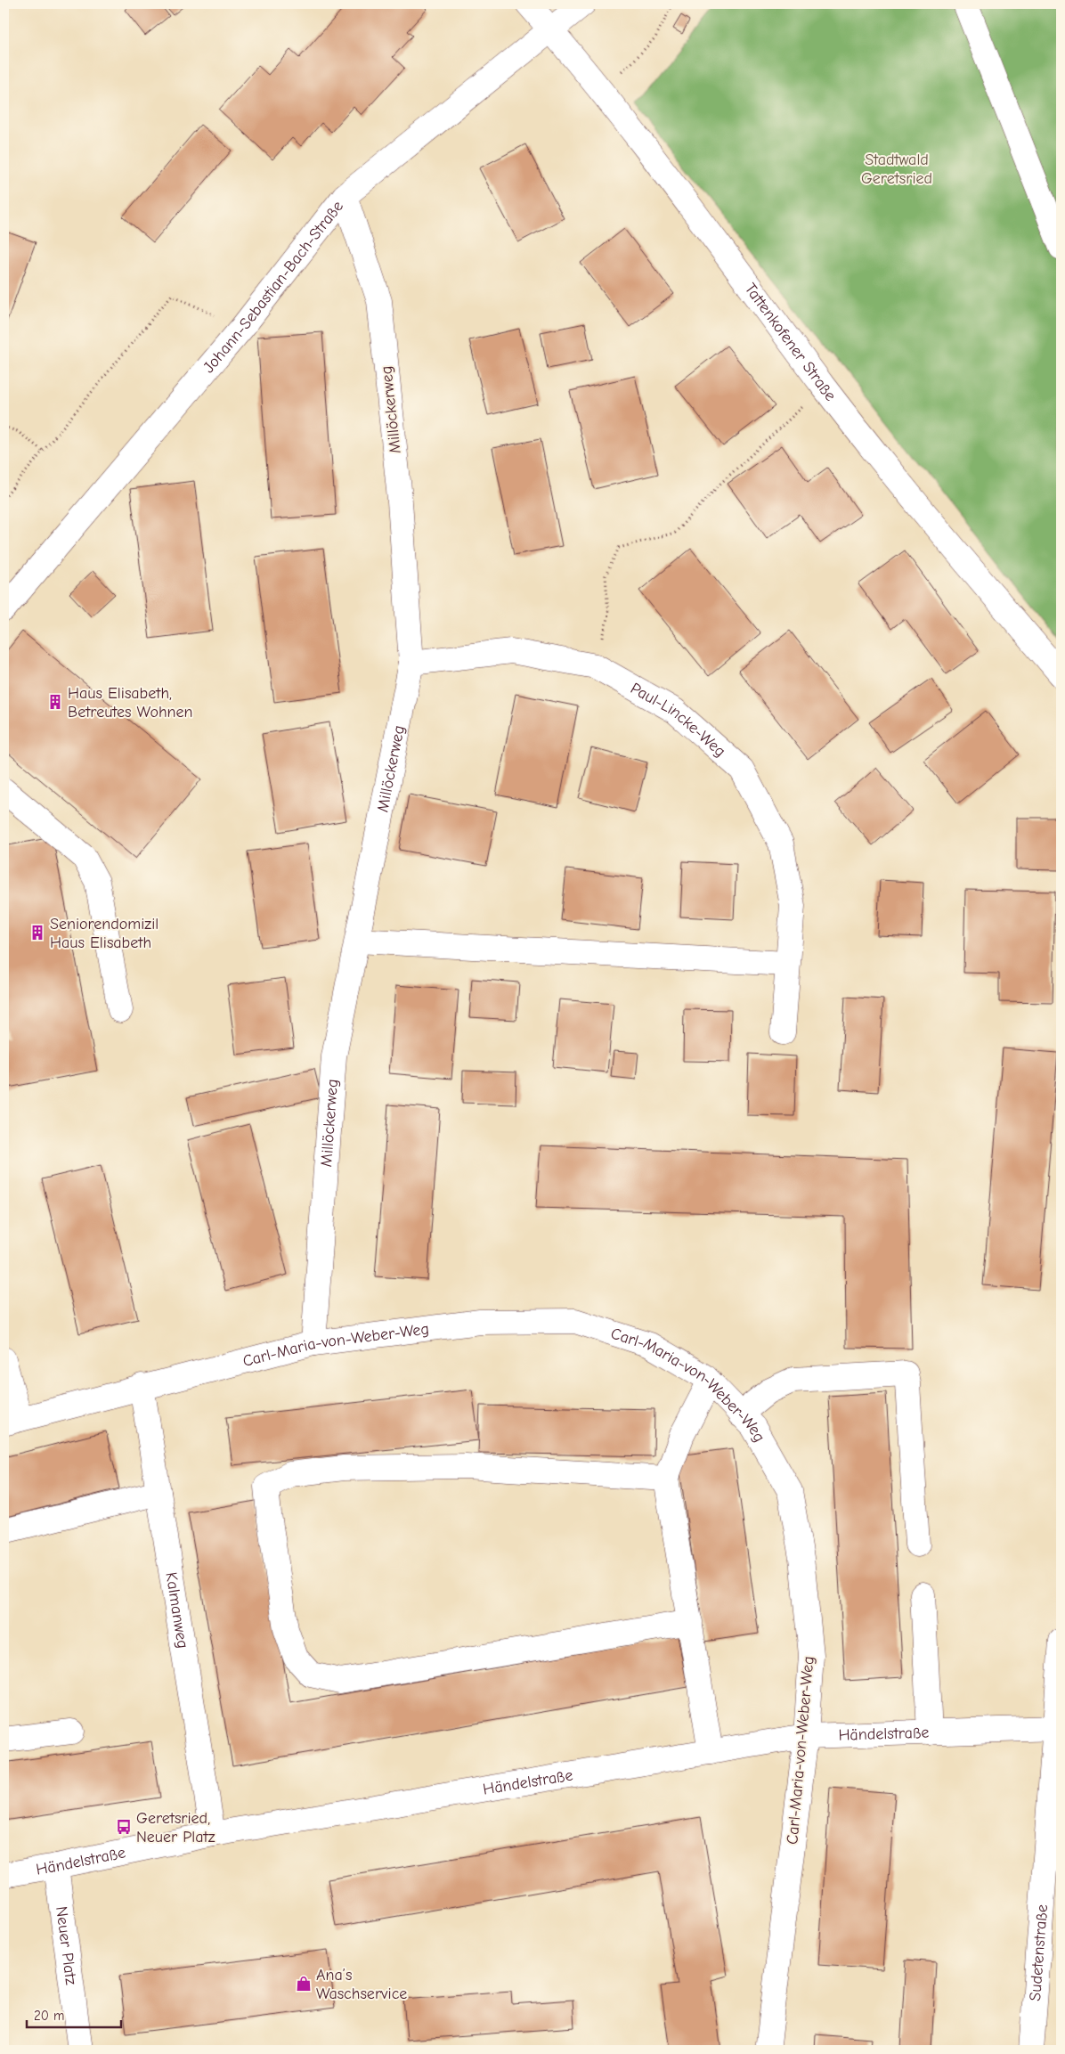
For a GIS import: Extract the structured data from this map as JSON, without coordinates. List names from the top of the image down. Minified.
{"streets":{"street":["Johann-Sebastian-Bach-Straße","Tattenkofener Straße","Millöckerweg","Paul-Lincke-Weg","Carl-Maria-von-Weber-Weg","Kalmanweg","Händelstraße","Neuer Platz","Sudetenstraße"]},"crossings":[["Johann-Sebastian-Bach-Straße","Tattenkofener Straße"],["Johann-Sebastian-Bach-Straße","Millöckerweg"],["Millöckerweg","Paul-Lincke-Weg"],["Millöckerweg","Carl-Maria-von-Weber-Weg"],["Carl-Maria-von-Weber-Weg","Kalmanweg"],["Carl-Maria-von-Weber-Weg","Händelstraße"],["Kalmanweg","Händelstraße"],["Händelstraße","Neuer Platz"],["Händelstraße","Sudetenstraße"]],"parks":["Stadtwald Geretsried"],"places":{"building":["Haus Elisabeth, Betreutes Wohnen","Seniorendomizil Haus Elisabeth"],"bus stop":["Geretsried, Neuer Platz"],"shop":["Ana’s Waschservice"]},"scale_bar":"20 m"}
